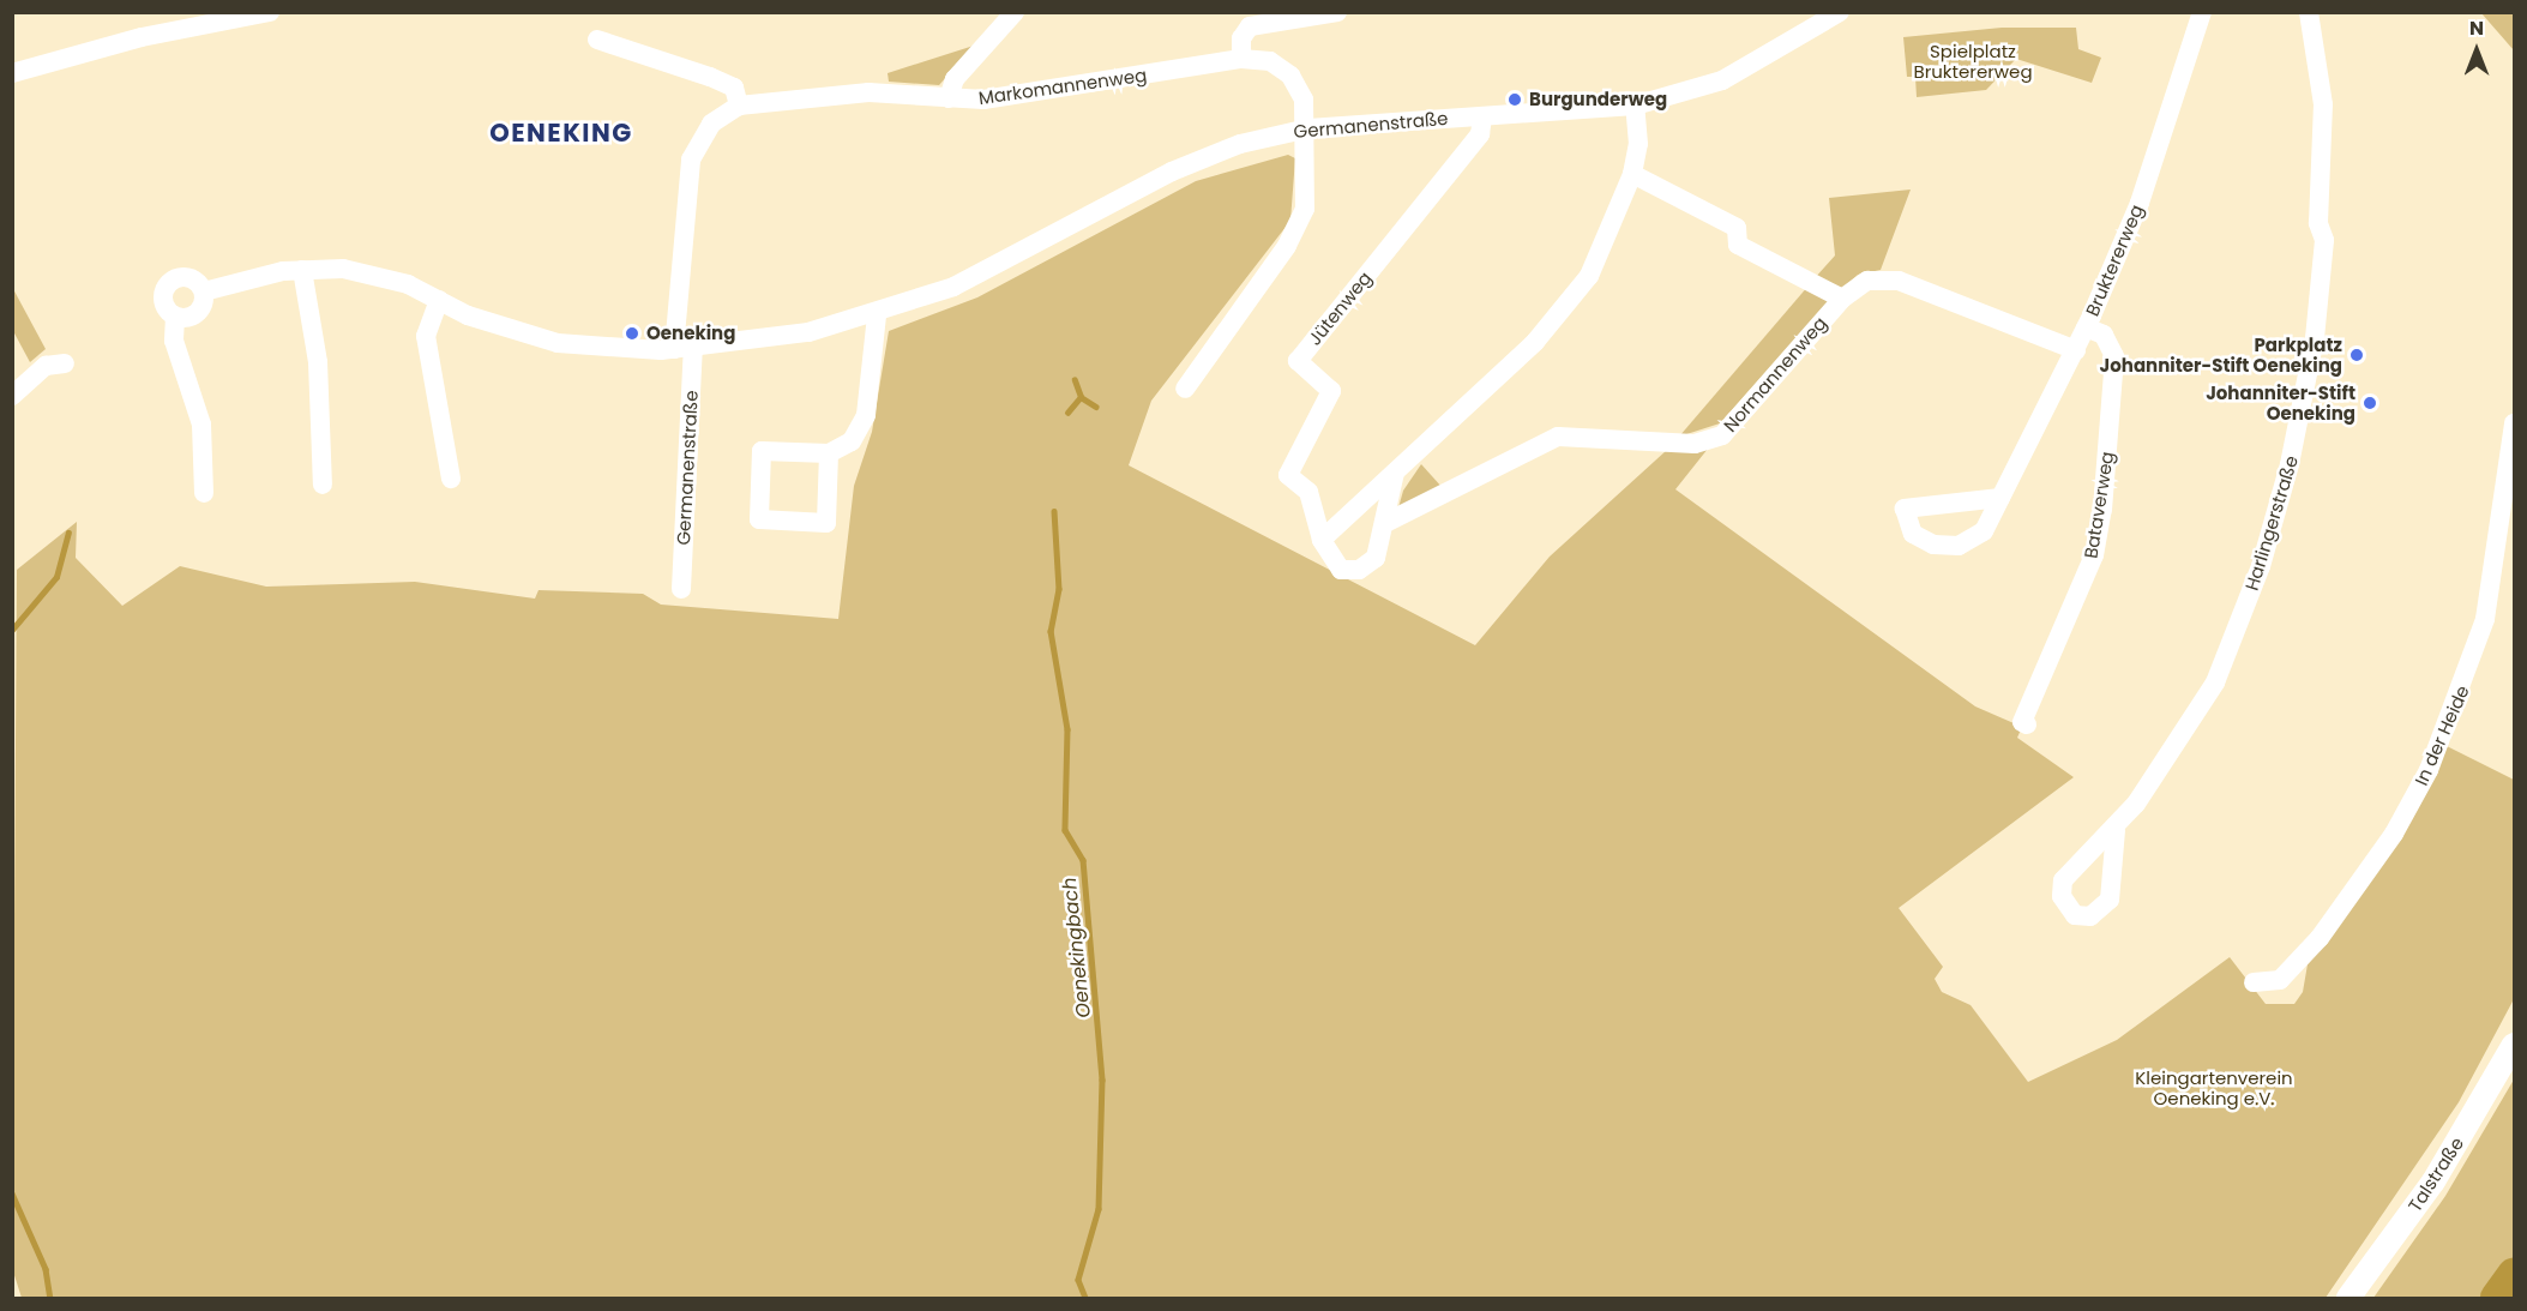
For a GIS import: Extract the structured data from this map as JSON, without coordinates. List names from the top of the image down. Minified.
{"streets":{"main road":["Talstraße"],"street":["Markomannenweg","Germanenstraße","Bruktererweg","Jütenweg","Normannenweg","Bataverweg","Harlingerstraße","In der Heide"]},"crossings":[["Markomannenweg","Germanenstraße"],["Germanenstraße","Jütenweg"],["Bruktererweg","Normannenweg"],["Bruktererweg","Bataverweg"]],"districts":["OENEKING"],"water":["Oenekingbach"],"parks":["Spielplatz Bruktererweg","Kleingartenverein Oeneking e.V."],"places":["Burgunderweg","Oeneking","Parkplatz Johanniter-Stift Oeneking","Johanniter-Stift Oeneking"],"north":"top"}
